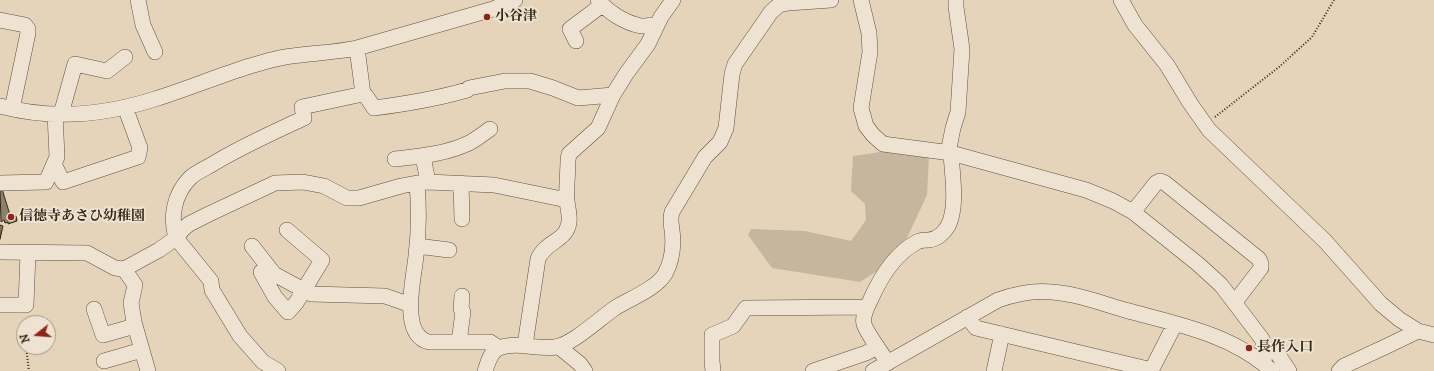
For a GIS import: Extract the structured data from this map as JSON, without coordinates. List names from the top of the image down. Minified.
{"places":["小谷津","信徳寺あさひ幼稚園","長作入口"],"north":"left"}
